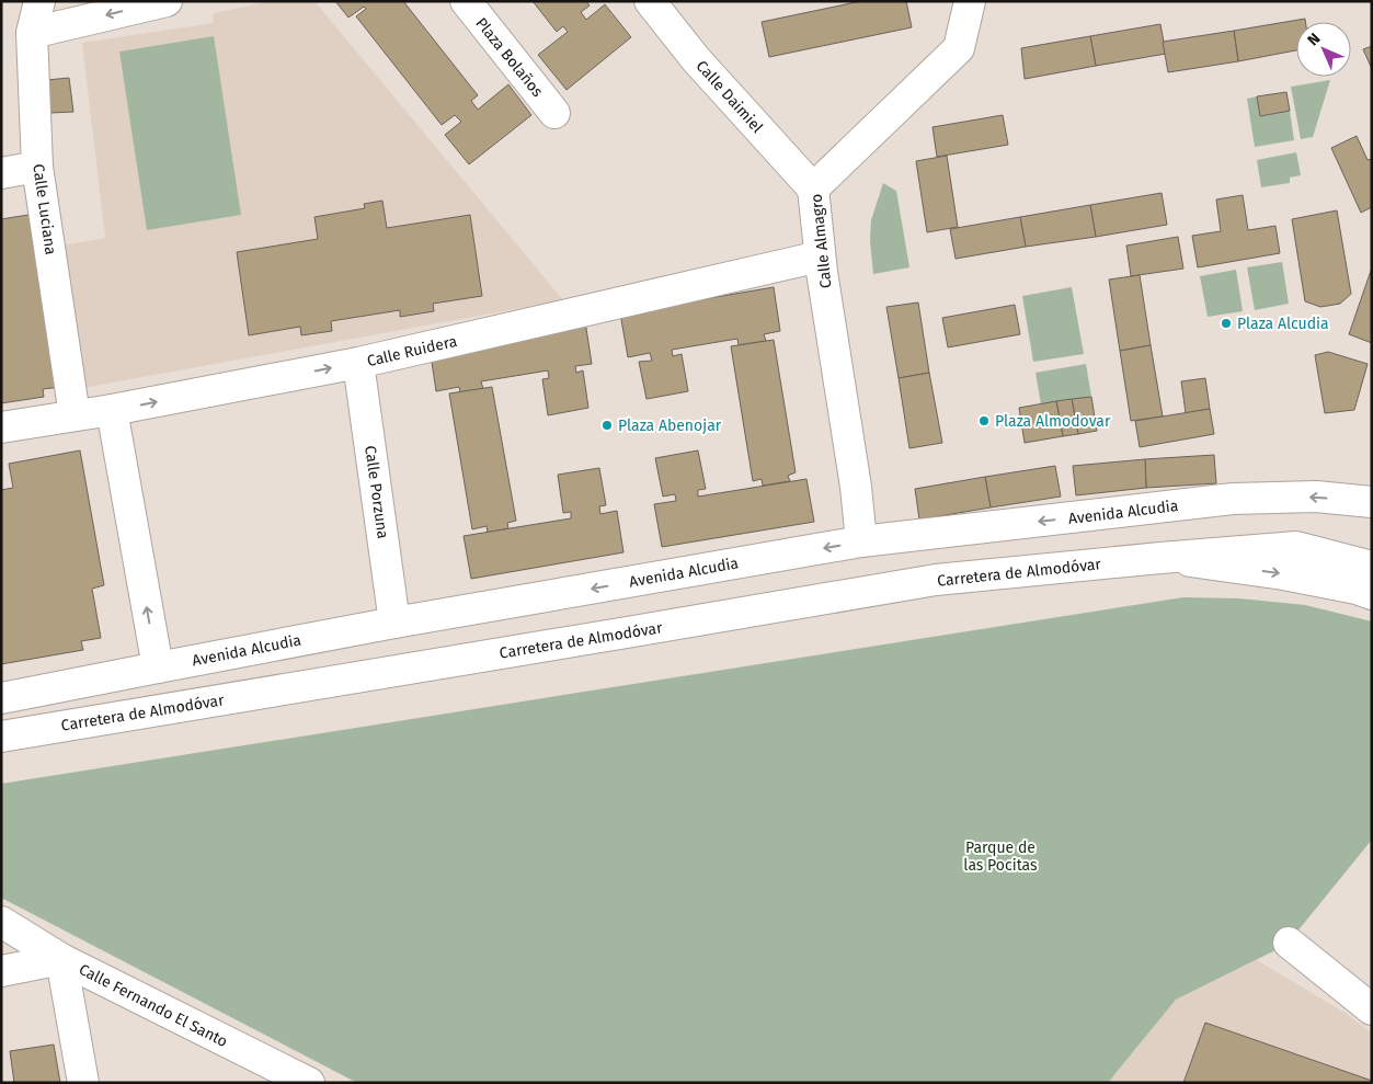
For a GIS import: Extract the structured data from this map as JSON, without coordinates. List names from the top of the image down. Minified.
{"streets":{"street":["Plaza Bolaños","Calle Daimiel","Calle Luciana","Calle Almagro","Calle Ruidera","Calle Porzuna","Avenida Alcudia","Carretera de Almodóvar","Calle Fernando El Santo"]},"crossings":[["Calle Daimiel","Calle Almagro"],["Calle Luciana","Calle Ruidera"],["Calle Almagro","Calle Ruidera"],["Calle Almagro","Avenida Alcudia"],["Calle Ruidera","Calle Porzuna"],["Calle Porzuna","Avenida Alcudia"]],"one_way":["Avenida Alcudia"],"parks":["Parque de las Pocitas"],"places":["Plaza Alcudia","Plaza Almodovar","Plaza Abenojar"],"north":"top left"}
